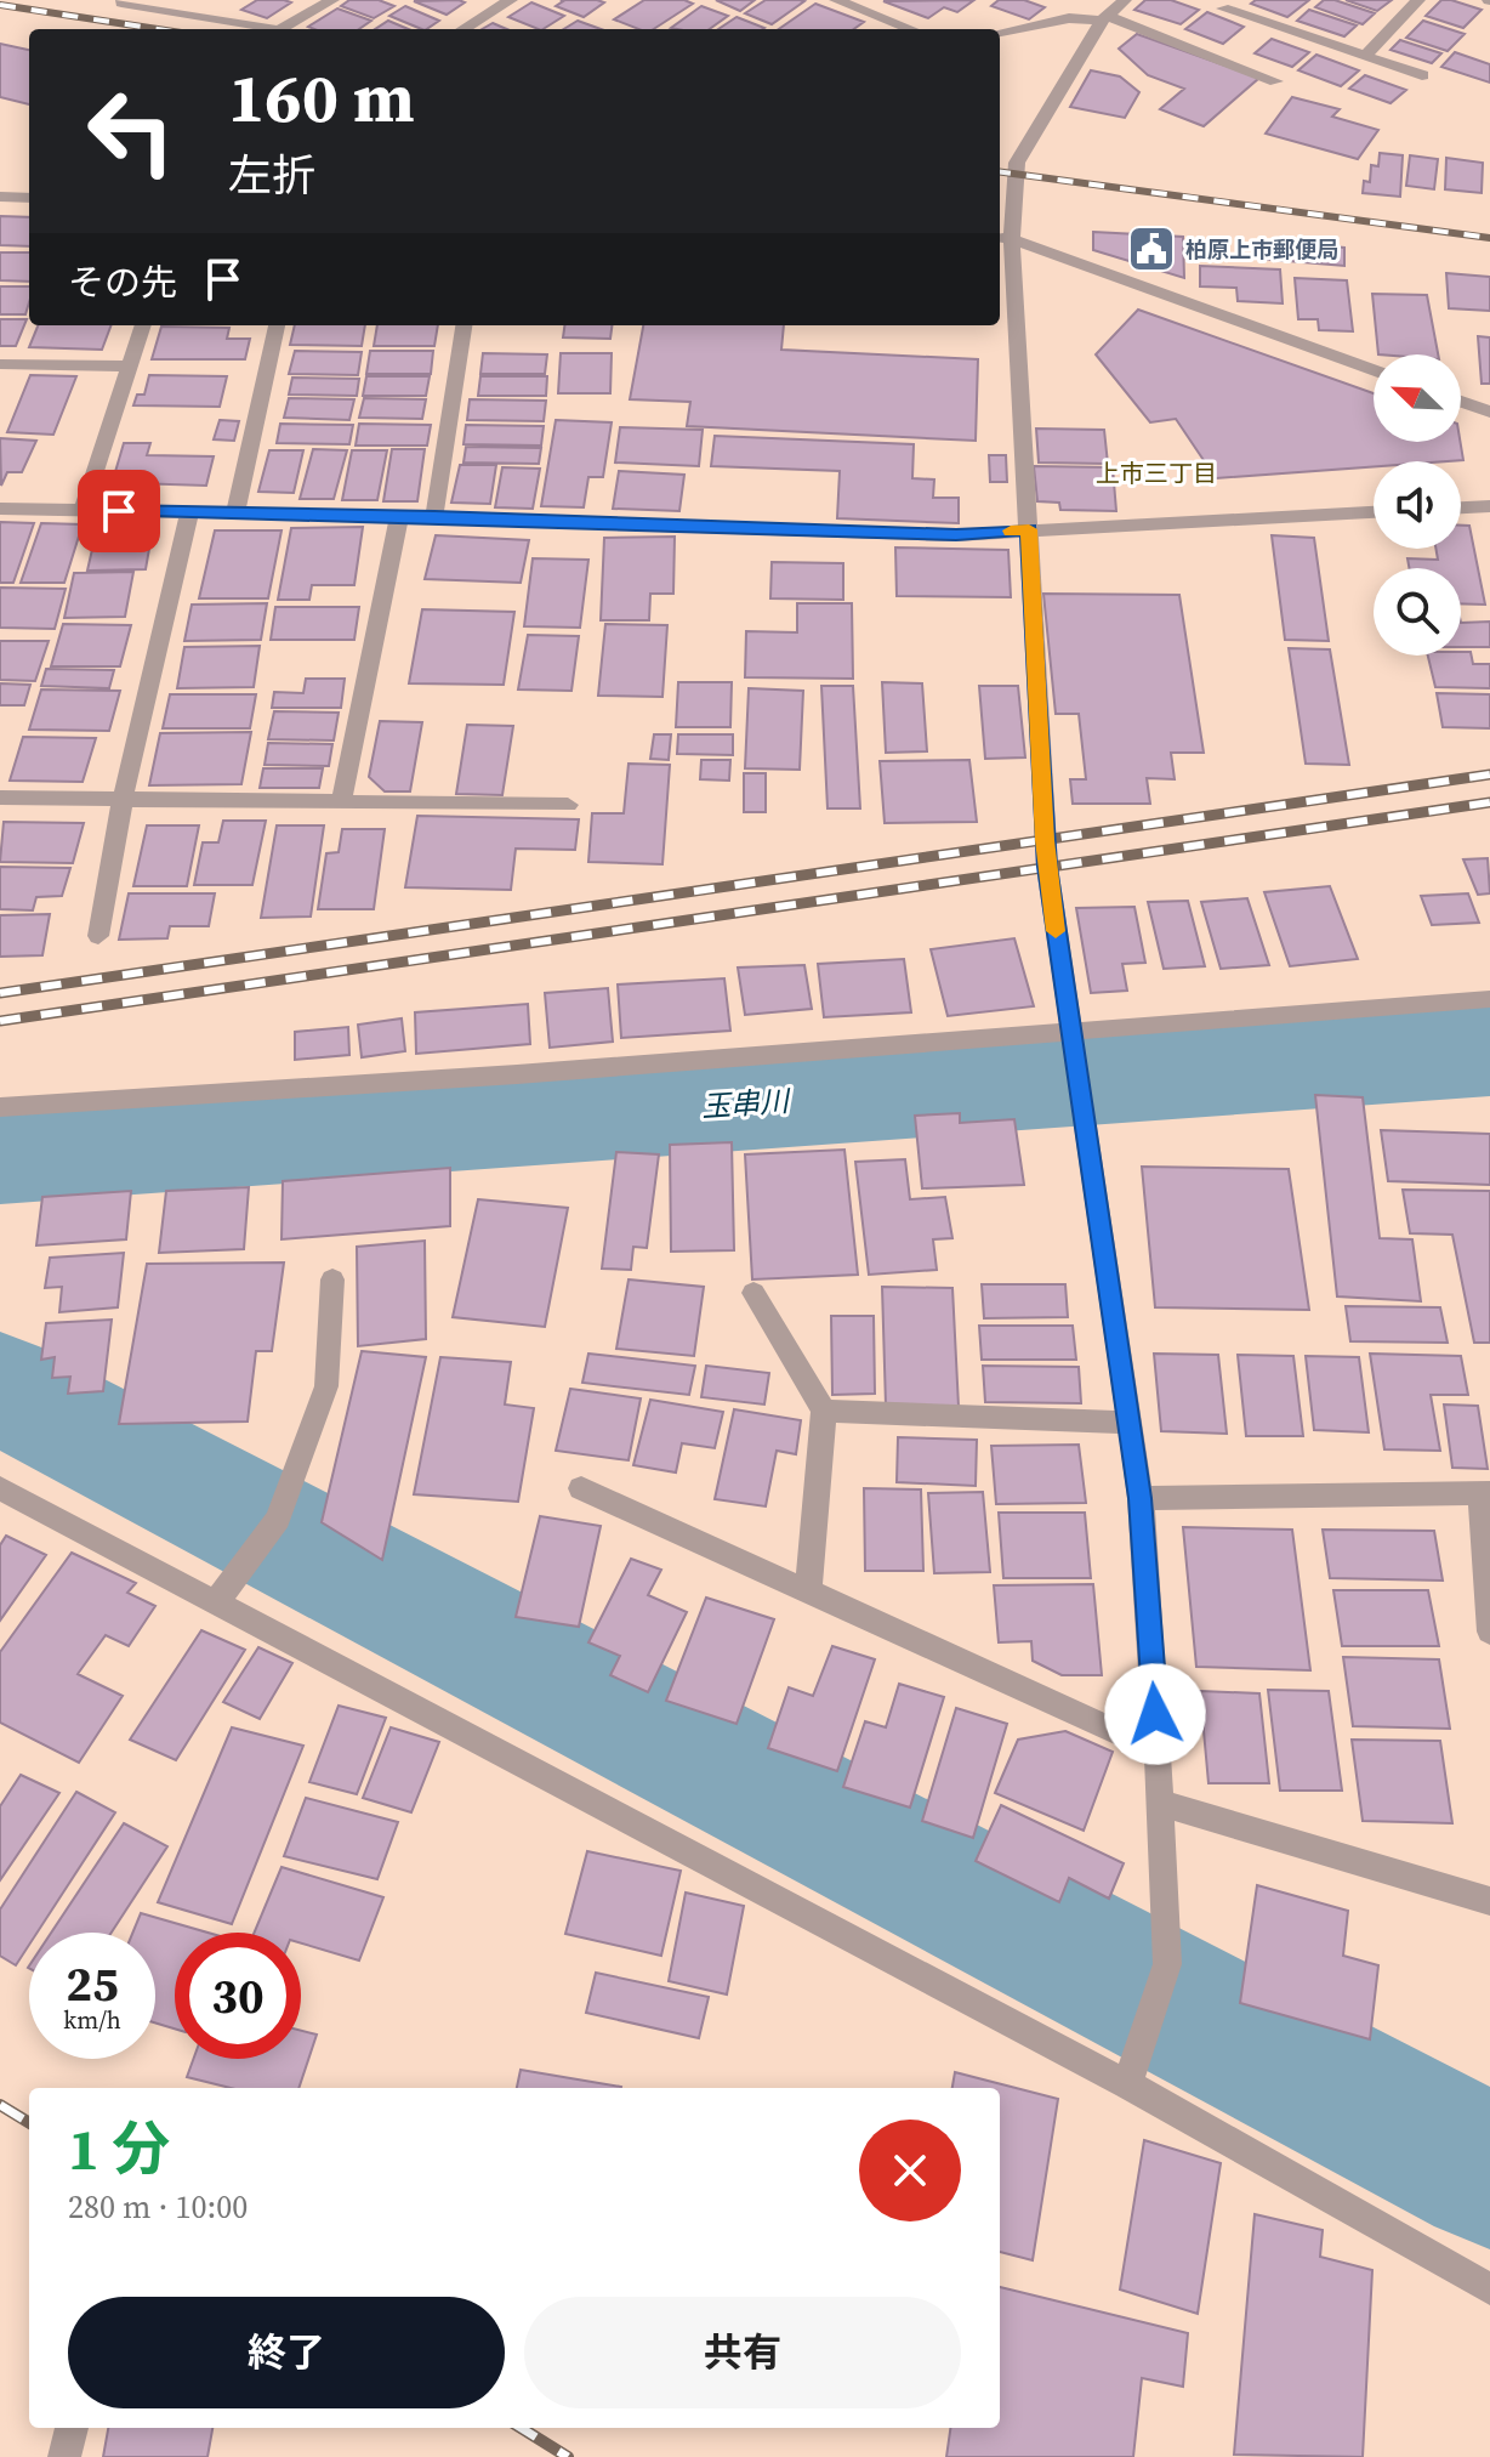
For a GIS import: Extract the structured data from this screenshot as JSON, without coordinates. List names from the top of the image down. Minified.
{"districts":["上市三丁目"],"water":["玉串川"],"places":{"public building":["柏原上市郵便局"]},"north":"top left","page":{"turn":["160 m","左折"],"then":"その先","speed":"25 km/h","limit":"30","heading":["1 分","280 m · 10:00"],"buttons":["終了","共有"]}}
